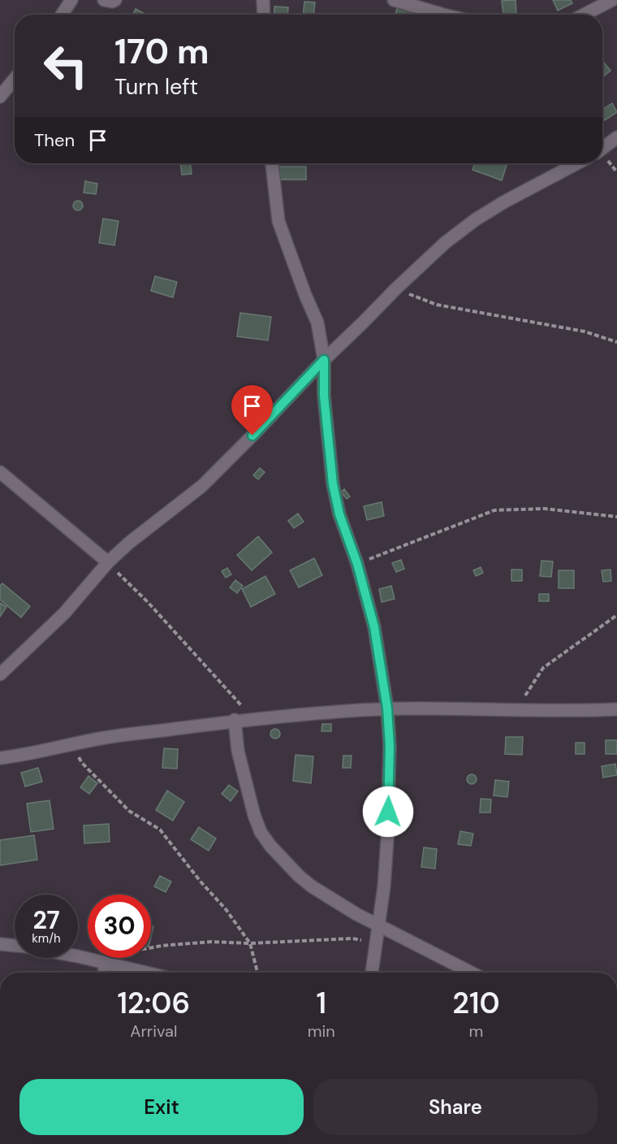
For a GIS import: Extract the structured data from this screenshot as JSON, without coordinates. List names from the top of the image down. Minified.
{"page":{"turn":["170 m","Turn left"],"then":"Then","speed":"27 km/h","limit":"30","eta":["12:06","Arrival","1","min","210","m"],"buttons":["Exit","Share"]}}
